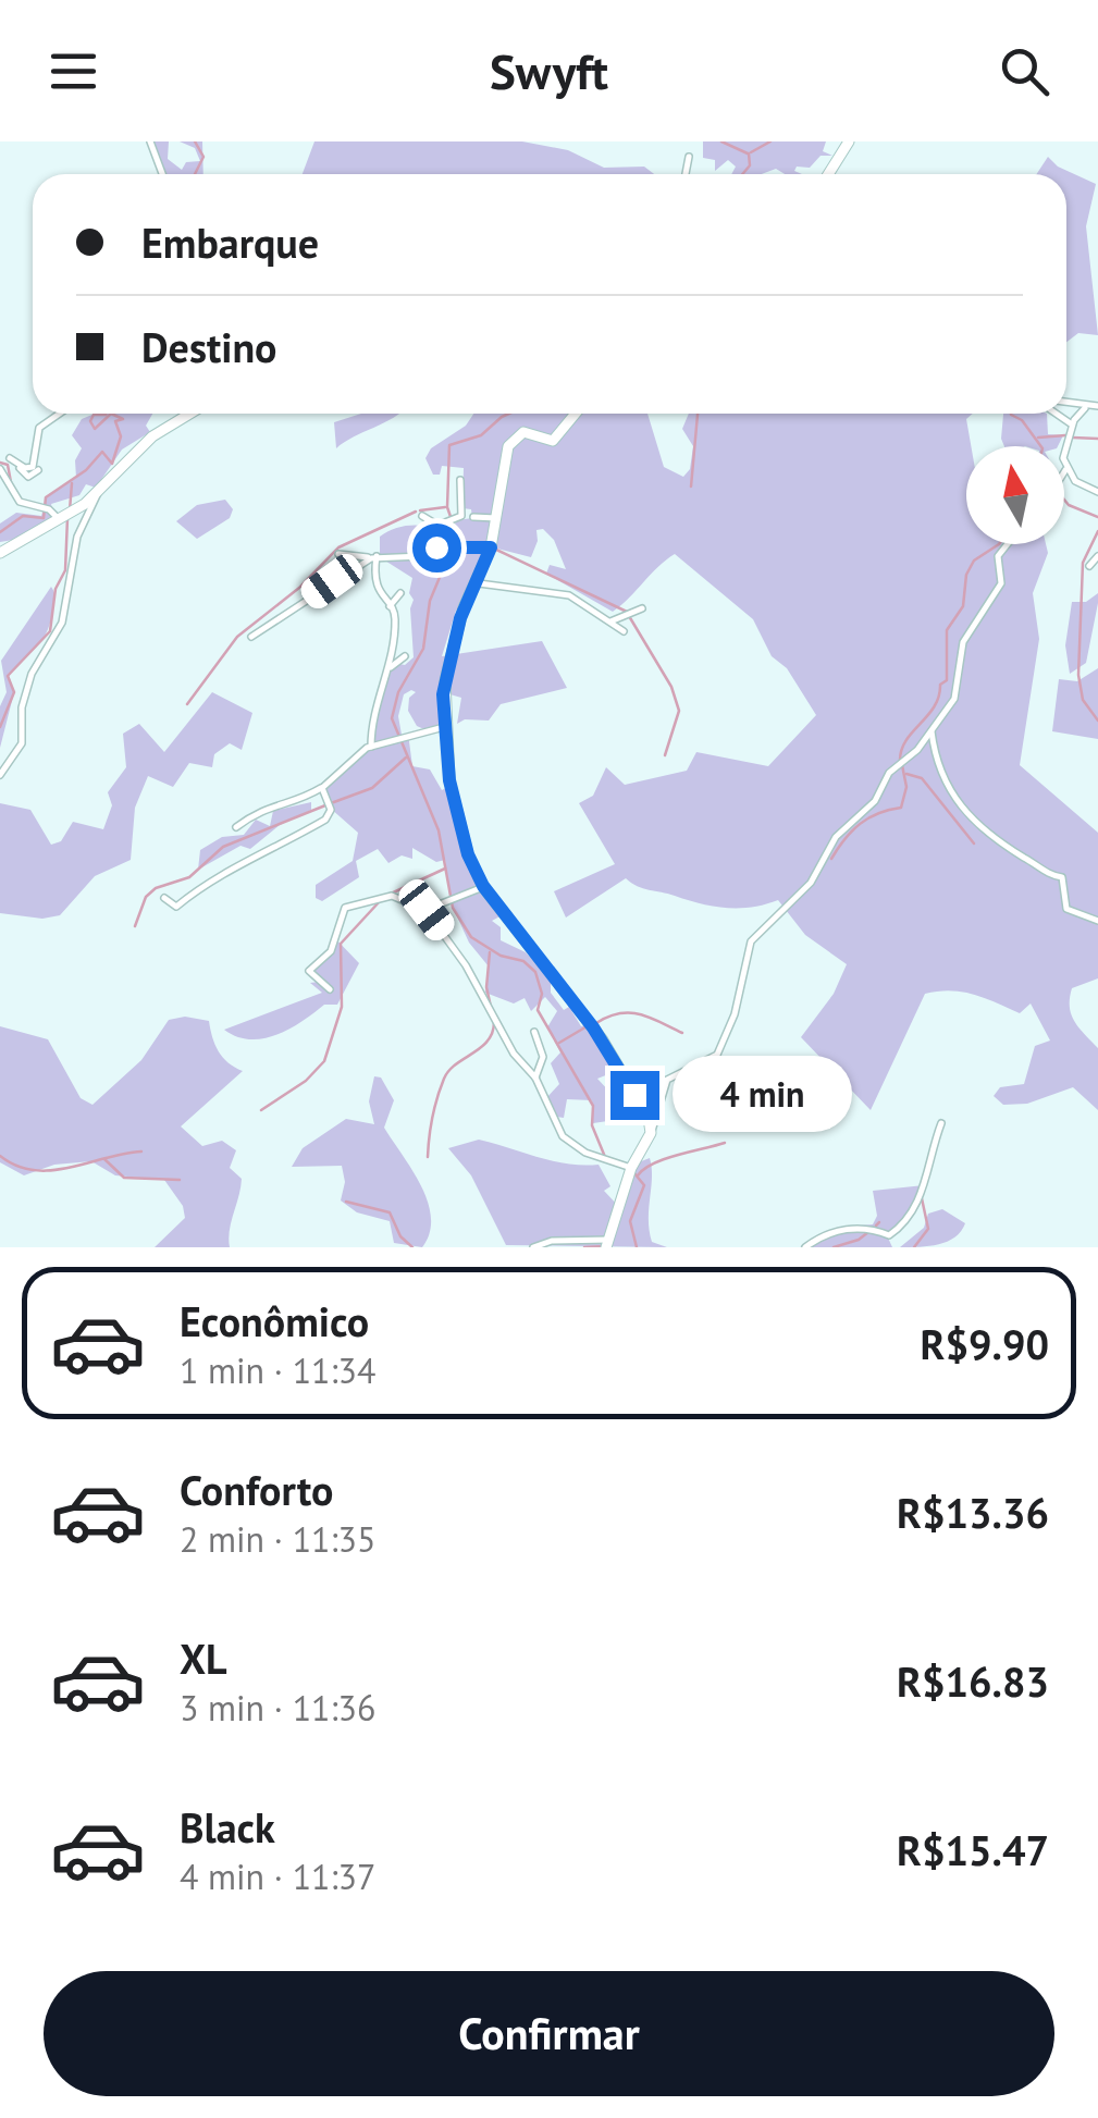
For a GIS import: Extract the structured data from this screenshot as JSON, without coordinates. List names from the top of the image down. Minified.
{"north":"top","page":{"header":"Swyft","banner":["Embarque","Destino"],"bubble":"4 min","list":[{"name":"Econômico","note":"1 min · 11:34","value":"R$9.90"},{"name":"Conforto","note":"2 min · 11:35","value":"R$13.36"},{"name":"XL","note":"3 min · 11:36","value":"R$16.83"},{"name":"Black","note":"4 min · 11:37","value":"R$15.47"}],"buttons":"Confirmar"}}
